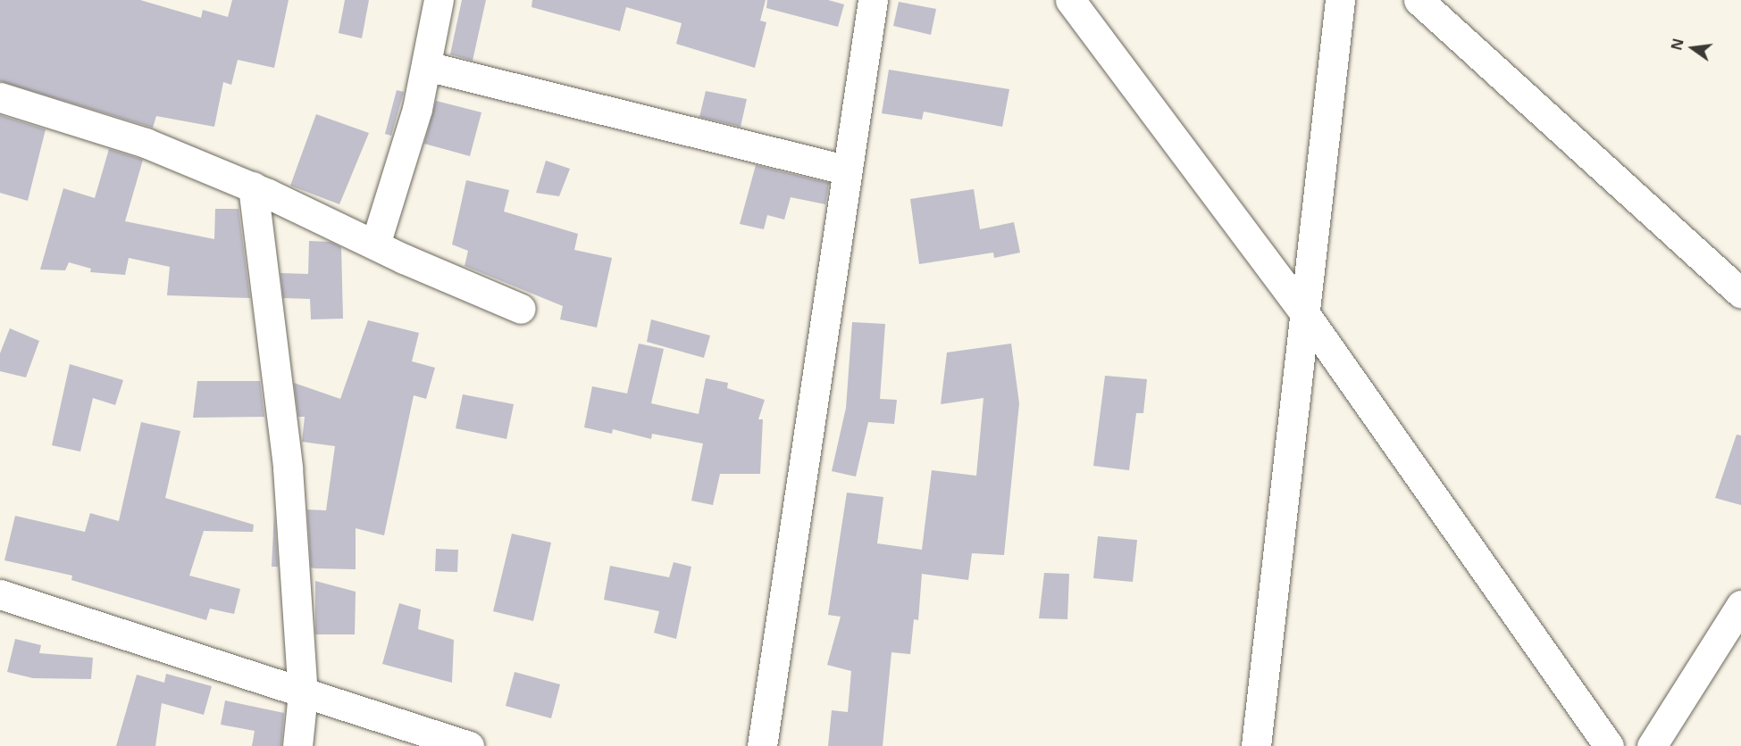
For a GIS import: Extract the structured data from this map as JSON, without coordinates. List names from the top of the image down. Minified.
{"north":"left"}
